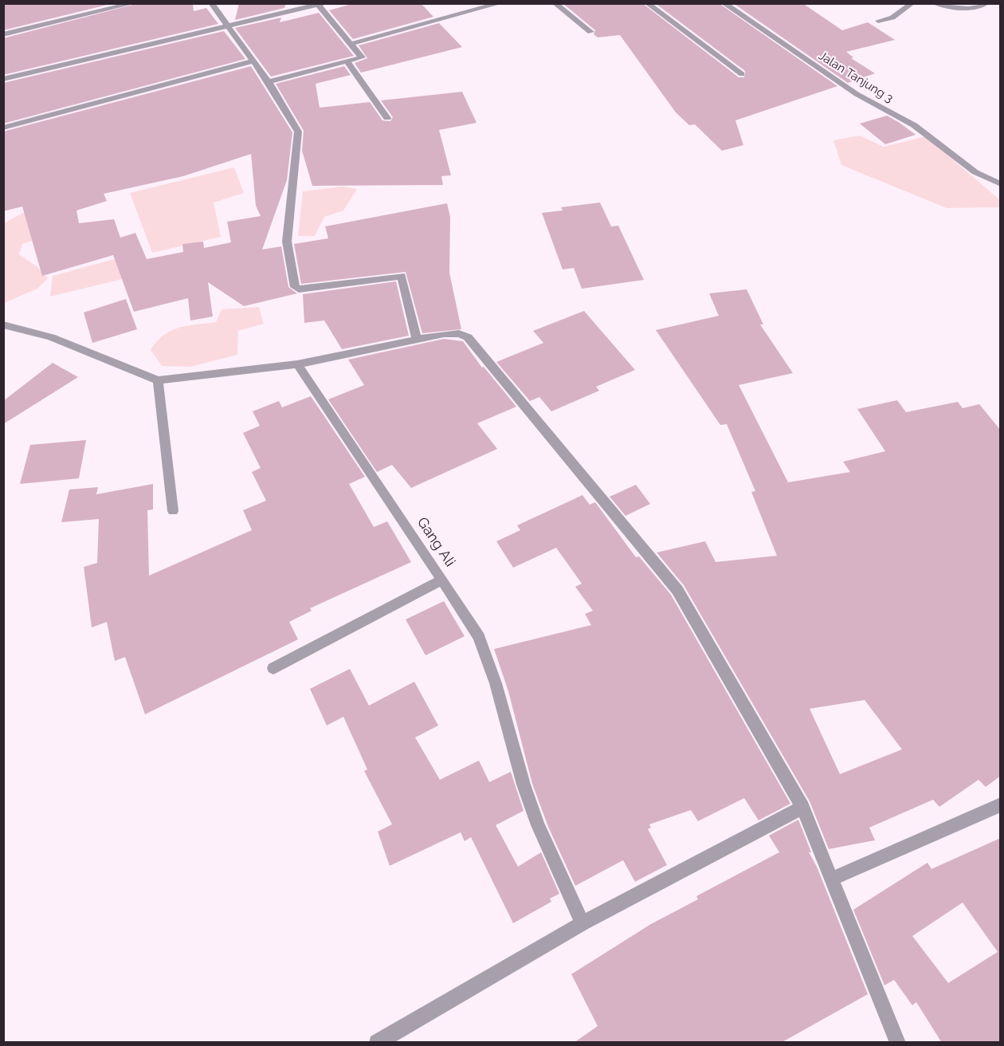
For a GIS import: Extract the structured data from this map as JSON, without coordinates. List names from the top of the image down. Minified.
{"streets":{"street":["Jalan Tanjung 3","Gang Ali"]}}
